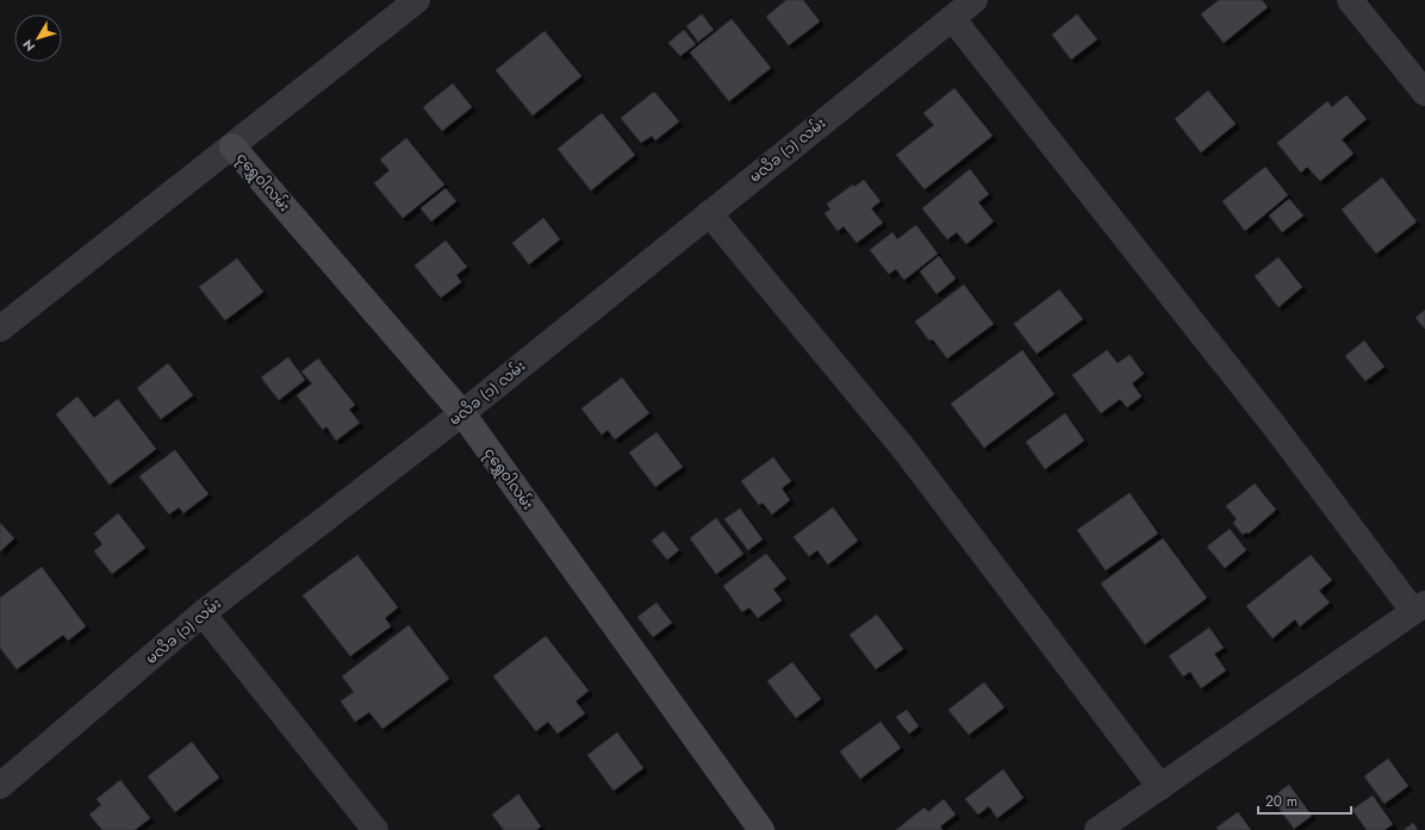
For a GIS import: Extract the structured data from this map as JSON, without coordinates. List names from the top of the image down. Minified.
{"streets":{"street":["မလိခ (၁) လမ်း","ငုရွှေဝါလမ်း"]},"crossings":[["မလိခ (၁) လမ်း","ငုရွှေဝါလမ်း"]],"scale_bar":"20 m","north":"bottom left"}
